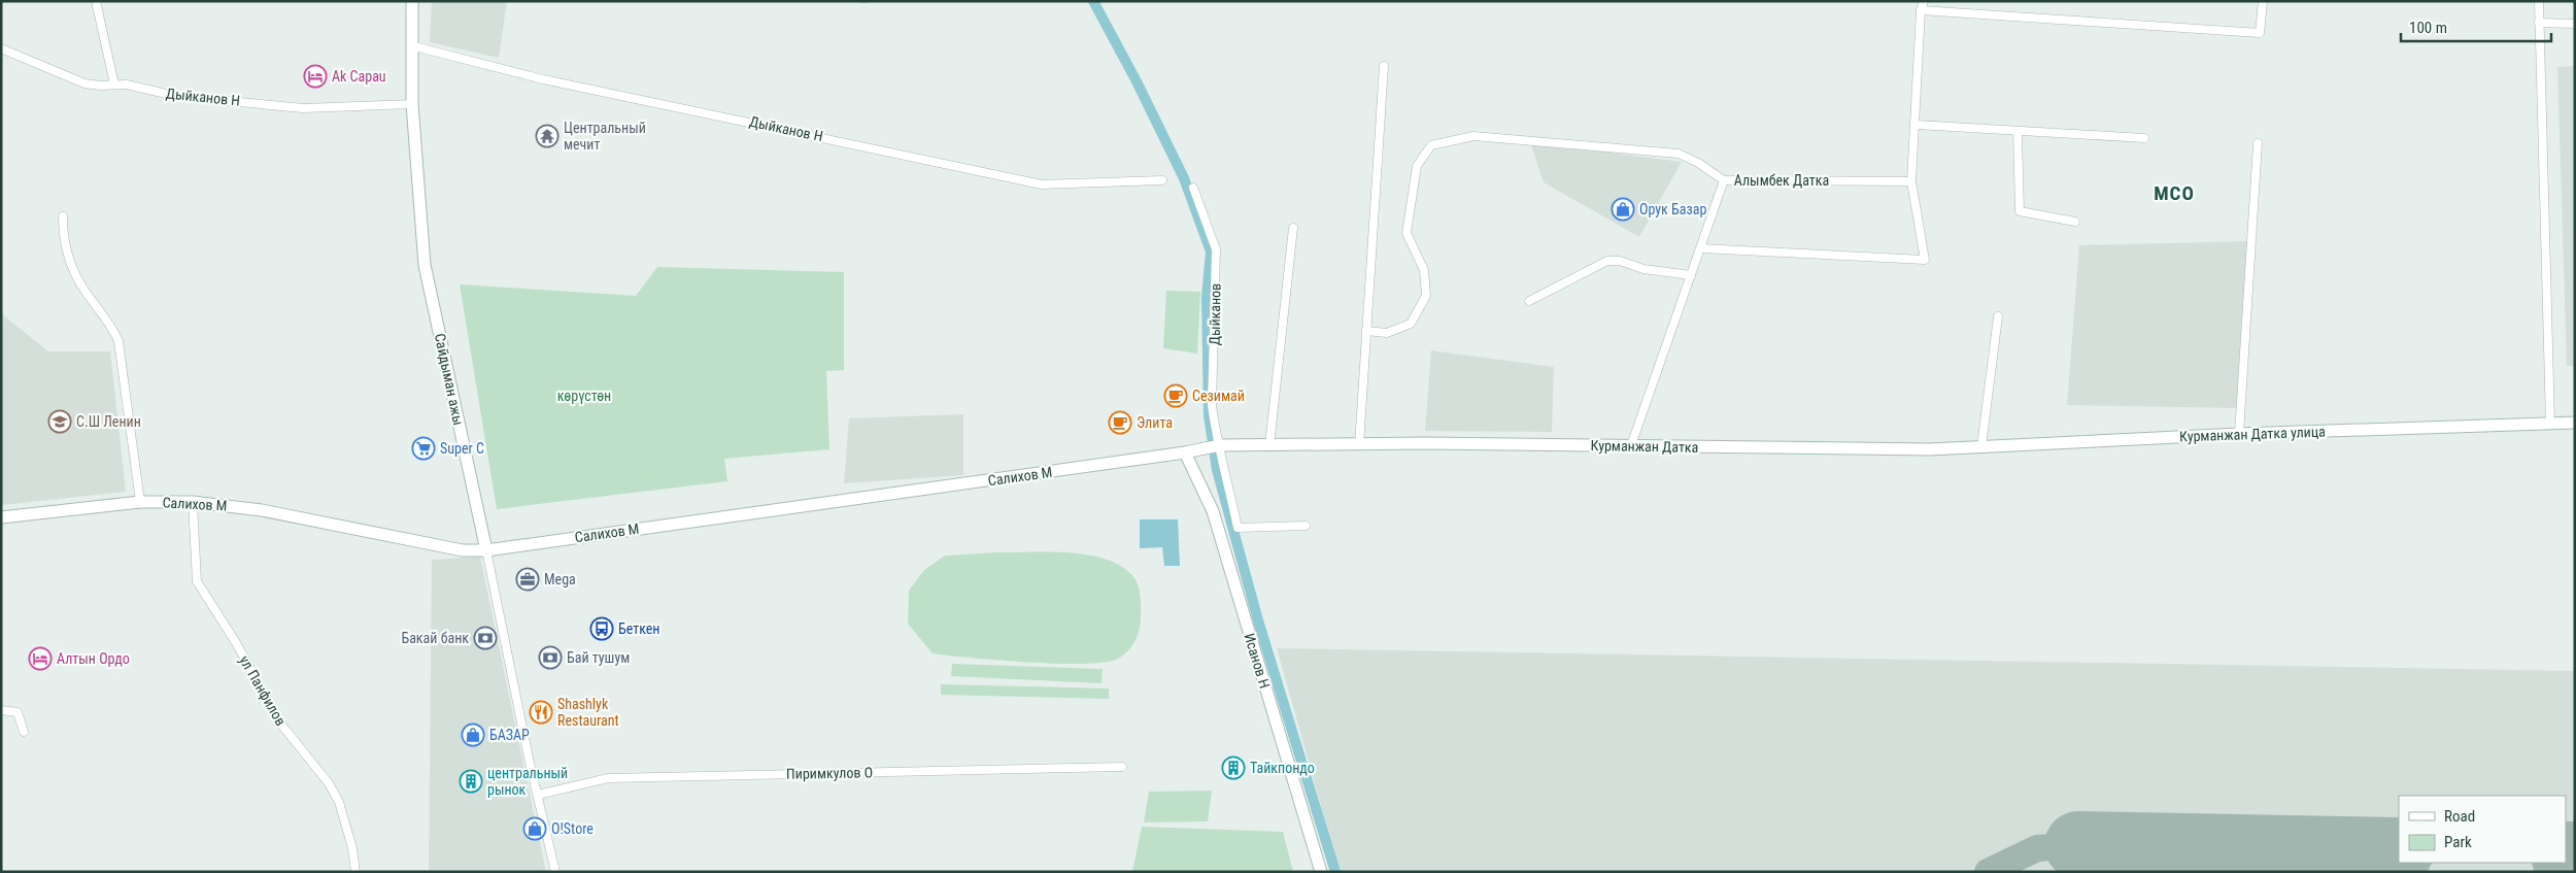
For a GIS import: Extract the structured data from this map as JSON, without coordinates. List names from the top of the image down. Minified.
{"streets":{"street":["Дыйканов Н","Алымбек Датка","Дыйканов","Сайдыман ажы","Курманжан Датка улица","Курманжан Датка","Салихов М","Исанов Н","ул Панфилов","Пиримкулов О"]},"crossings":[["Дыйканов Н","Сайдыман ажы"],["Алымбек Датка","Курманжан Датка"],["Дыйканов","Курманжан Датка"],["Дыйканов","Салихов М"],["Сайдыман ажы","Салихов М"],["Сайдыман ажы","Пиримкулов О"],["Курманжан Датка улица","Курманжан Датка"],["Курманжан Датка","Салихов М"],["Салихов М","Исанов Н"],["Салихов М","ул Панфилов"]],"districts":["МСО"],"parks":["көрүстөн"],"places":{"hotel":["Ak Capau","Алтын Ордо"],"temple":["Центральный мечит"],"shop":["Орук Базар","БАЗАР","O!Store"],"cafe":["Сезимай","Элита"],"school or university":["С.Ш Ленин"],"supermarket":["Super C"],"office":["Mega"],"bus stop":["Беткен"],"bank":["Бакай банк","Бай тушум"],"restaurant":["Shashlyk Restaurant"],"building":["Тайкпондо","центральный рынок"]},"legend":["Road","Park"],"scale_bar":"100 m"}
